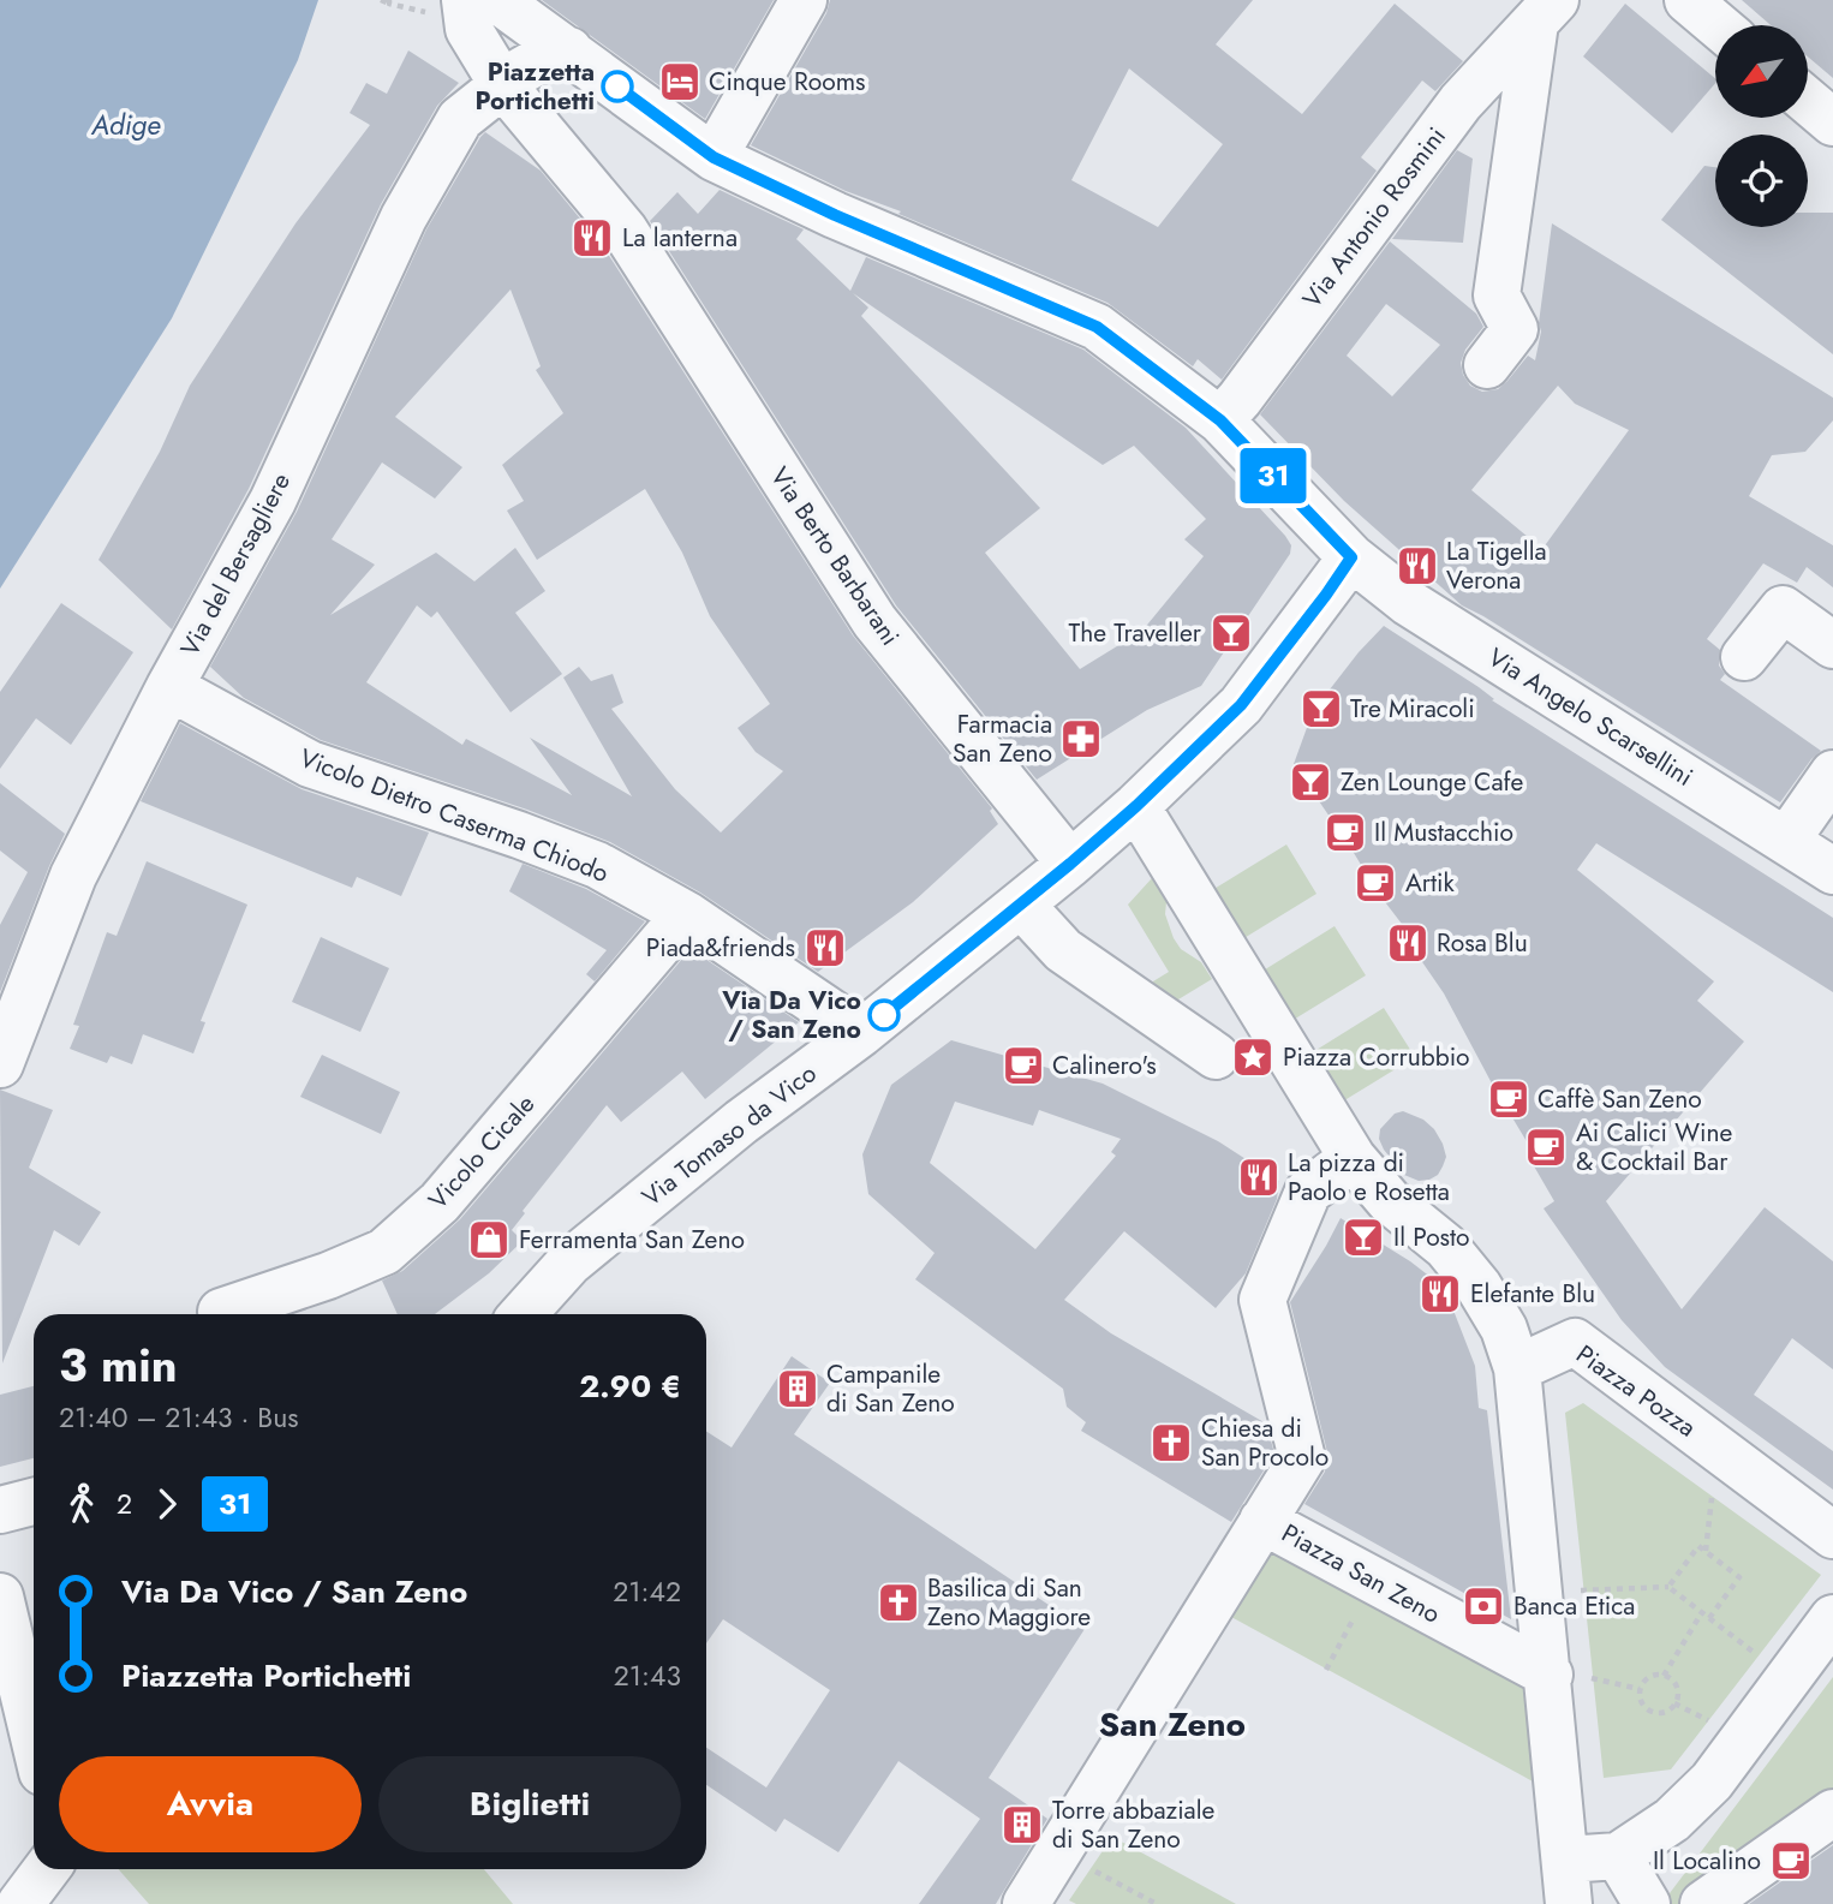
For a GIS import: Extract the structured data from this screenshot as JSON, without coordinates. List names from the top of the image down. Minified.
{"streets":{"street":["Via Antonio Rosmini","Via Berto Barbarani","Via del Bersagliere","Via Angelo Scarsellini","Vicolo Dietro Caserma Chiodo","Via Tomaso da Vico","Vicolo Cicale","Piazza Pozza","Piazza San Zeno"]},"crossings":[["Via Antonio Rosmini","Via Angelo Scarsellini"],["Via Berto Barbarani","Via del Bersagliere"],["Via Berto Barbarani","Via Tomaso da Vico"],["Via del Bersagliere","Vicolo Dietro Caserma Chiodo"],["Vicolo Dietro Caserma Chiodo","Via Tomaso da Vico"],["Vicolo Dietro Caserma Chiodo","Vicolo Cicale"]],"districts":["San Zeno"],"water":["Adige"],"places":{"hotel":["Cinque Rooms"],"other":["Piazzetta Portichetti","Via Da Vico / San Zeno"],"restaurant":["La lanterna","La Tigella Verona","Rosa Blu","Piada&friends","La pizza di Paolo e Rosetta","Elefante Blu"],"bar":["The Traveller","Tre Miracoli","Zen Lounge Cafe","Il Posto"],"pharmacy":["Farmacia San Zeno"],"cafe":["Il Mustacchio","Artik","Calinero's","Caffè San Zeno","Ai Calici Wine & Cocktail Bar","Il Localino"],"place":["Piazza Corrubbio"],"shop":["Ferramenta San Zeno"],"building":["Campanile di San Zeno","Torre abbaziale di San Zeno"],"church":["Chiesa di San Procolo","Basilica di San Zeno Maggiore"],"bank":["Banca Etica"]},"lines":["bus line 31"],"north":"bottom left","page":{"on_map":"31","heading":["3 min","21:40 – 21:43 · Bus","2.90 €"],"legs":["2","31"],"list":[{"name":"Via Da Vico / San Zeno","value":"21:42"},{"name":"Piazzetta Portichetti","value":"21:43"}],"buttons":["Avvia","Biglietti"]}}
